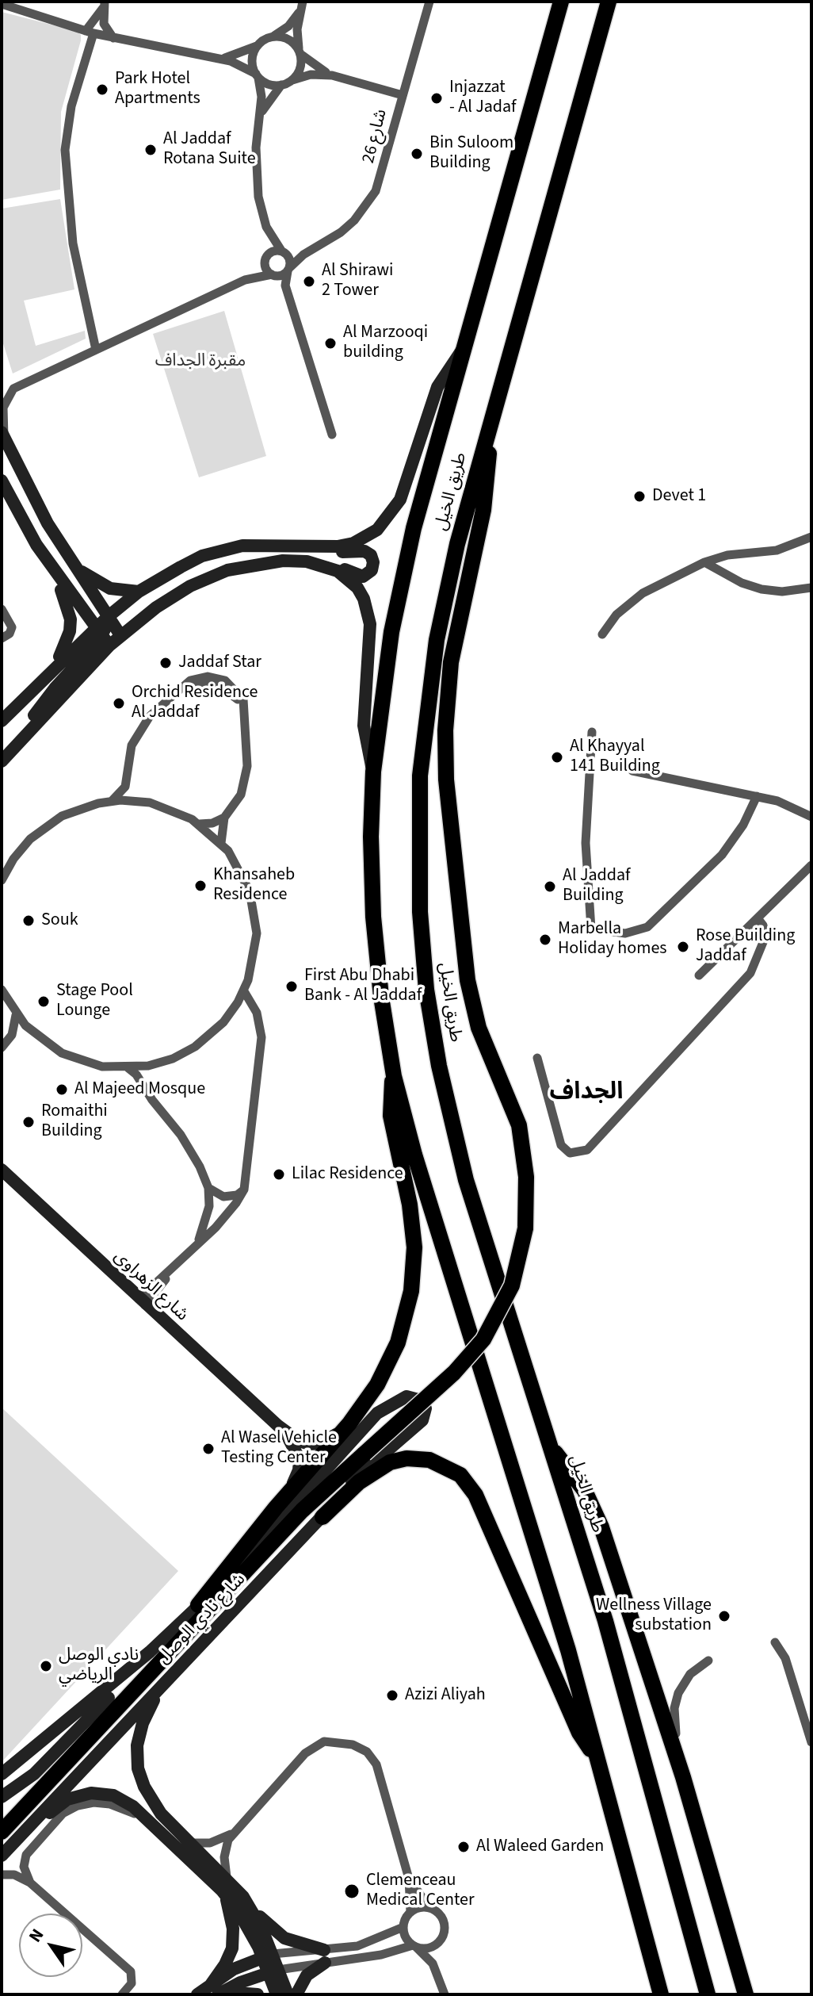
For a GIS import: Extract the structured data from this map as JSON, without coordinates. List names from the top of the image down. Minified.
{"streets":{"highway":["طريق الخيل"],"street":["شارع 26","شارع الزهراوى","شارع نادي الوصل"]},"districts":["الجداف"],"parks":["مقبرة الجداف"],"places":["Park Hotel Apartments","Injazzat - Al Jadaf","Al Jaddaf Rotana Suite","Bin Suloom Building","Al Shirawi 2 Tower","Al Marzooqi building","Devet 1","Jaddaf Star","Orchid Residence Al Jaddaf","Al Khayyal 141 Building","Khansaheb Residence","Al Jaddaf Building","Souk","Marbella Holiday homes","Rose Building Jaddaf","First Abu Dhabi Bank - Al Jaddaf","Stage Pool Lounge","Al Majeed Mosque","Romaithi Building","Lilac Residence","Al Wasel Vehicle Testing Center","Wellness Village substation","نادي الوصل الرياضي","Azizi Aliyah","Al Waleed Garden","Clemenceau Medical Center"],"north":"top left"}
